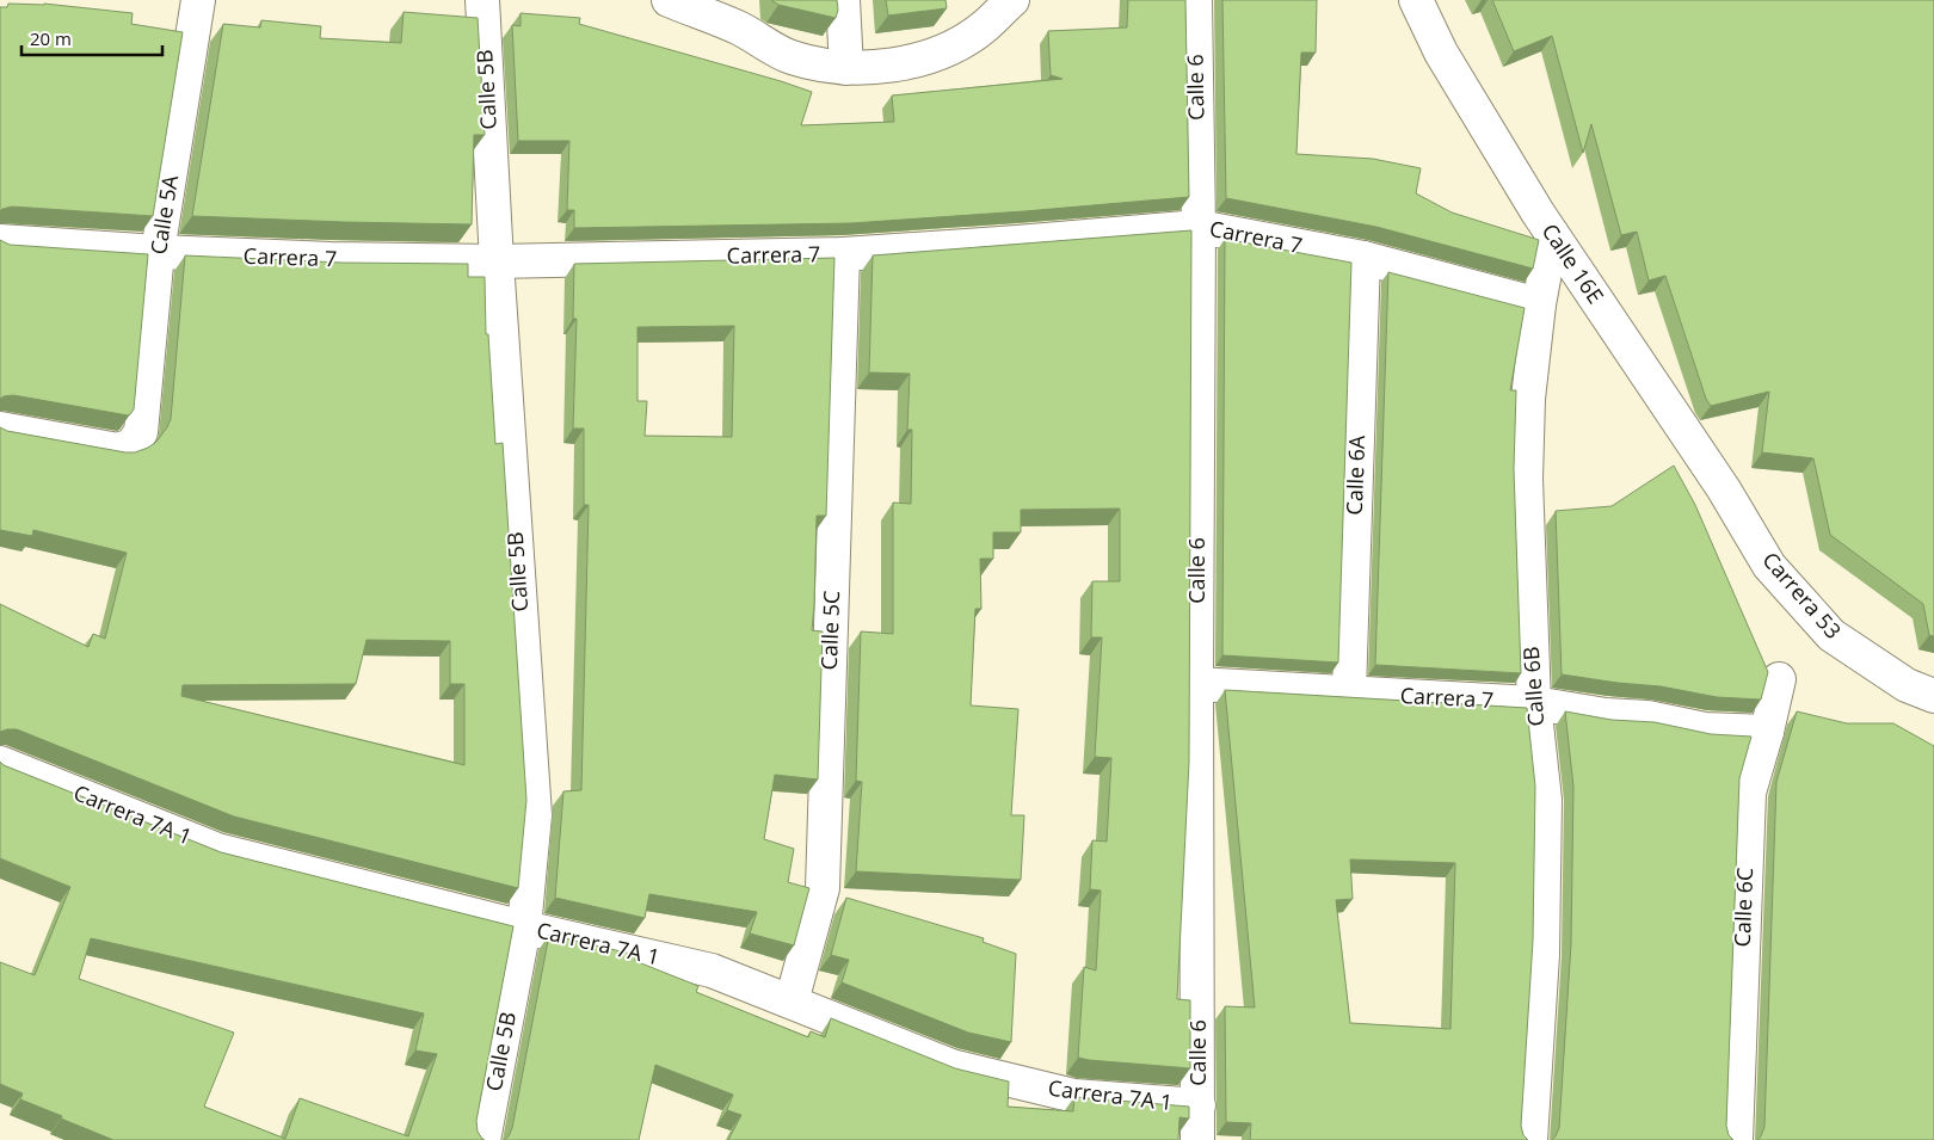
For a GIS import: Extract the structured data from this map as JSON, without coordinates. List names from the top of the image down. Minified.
{"streets":{"street":["Calle 6","Calle 5B","Calle 5A","Carrera 7","Calle 16E","Calle 6A","Carrera 53","Calle 5C","Calle 6B","Carrera 7A 1","Calle 6C"]},"crossings":[["Calle 6","Carrera 7"],["Calle 6","Carrera 7A 1"],["Calle 5B","Carrera 7"],["Calle 5B","Carrera 7A 1"],["Calle 5A","Carrera 7"],["Carrera 7","Calle 6A"],["Carrera 7","Calle 5C"],["Carrera 7","Calle 6B"],["Carrera 7","Calle 6C"],["Calle 16E","Carrera 53"],["Calle 16E","Calle 6B"],["Calle 5C","Carrera 7A 1"]],"scale_bar":"20 m"}
